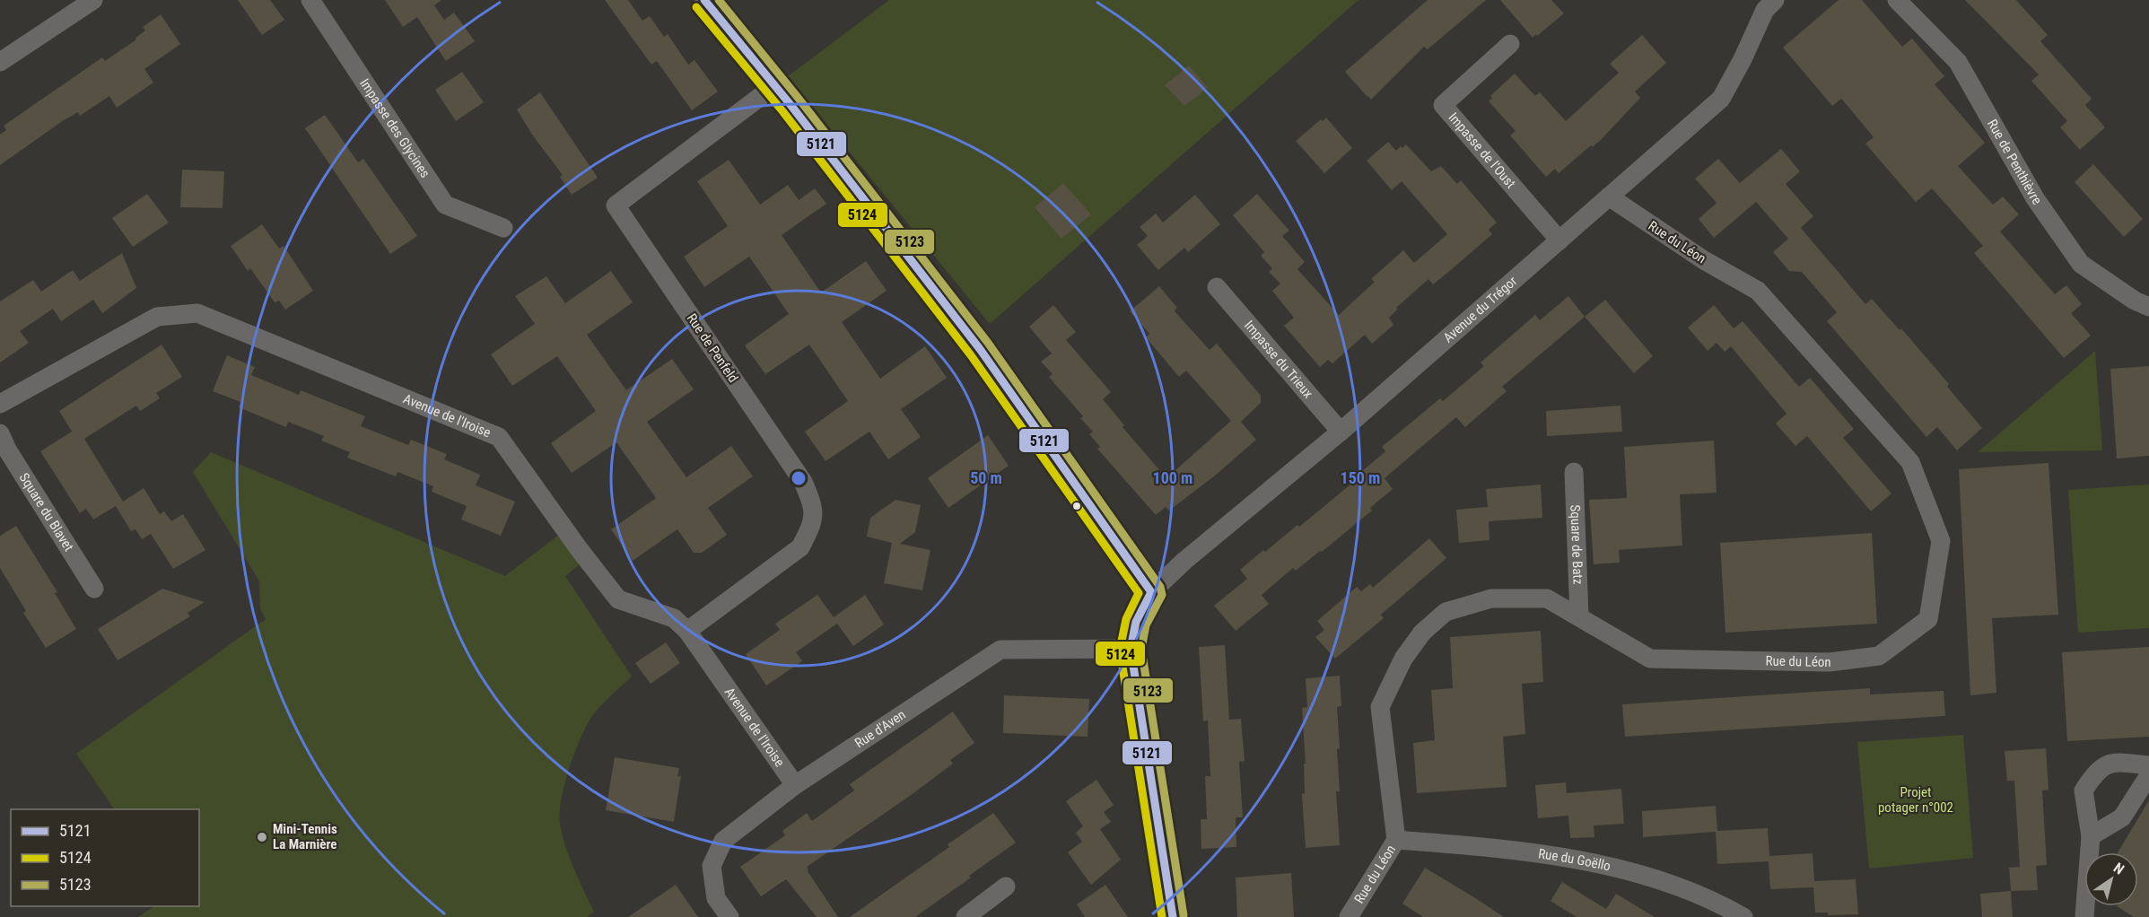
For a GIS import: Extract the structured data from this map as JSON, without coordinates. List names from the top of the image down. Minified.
{"streets":{"street":["Impasse des Glycines","Impasse de l'Oust","Rue de Penthièvre","Rue du Léon","Avenue du Trégor","Rue de Penfeld","Impasse du Trieux","Avenue de l'Iroise","Square du Blavet","Square de Batz","Rue d'Aven","Rue du Goëllo"]},"crossings":[["Impasse de l'Oust","Avenue du Trégor"],["Rue du Léon","Avenue du Trégor"],["Rue du Léon","Square de Batz"],["Rue du Léon","Rue du Goëllo"],["Avenue du Trégor","Impasse du Trieux"],["Avenue du Trégor","Rue d'Aven"],["Rue de Penfeld","Avenue de l'Iroise"],["Avenue de l'Iroise","Rue d'Aven"]],"parks":["Projet potager n°002"],"places":["Mini-Tennis La Marnière"],"lines":["transit line 5121","transit line 5123","transit line 5124"],"legend":["5121","5124","5123"],"north":"top right","rings":["50 m","100 m","150 m"]}
